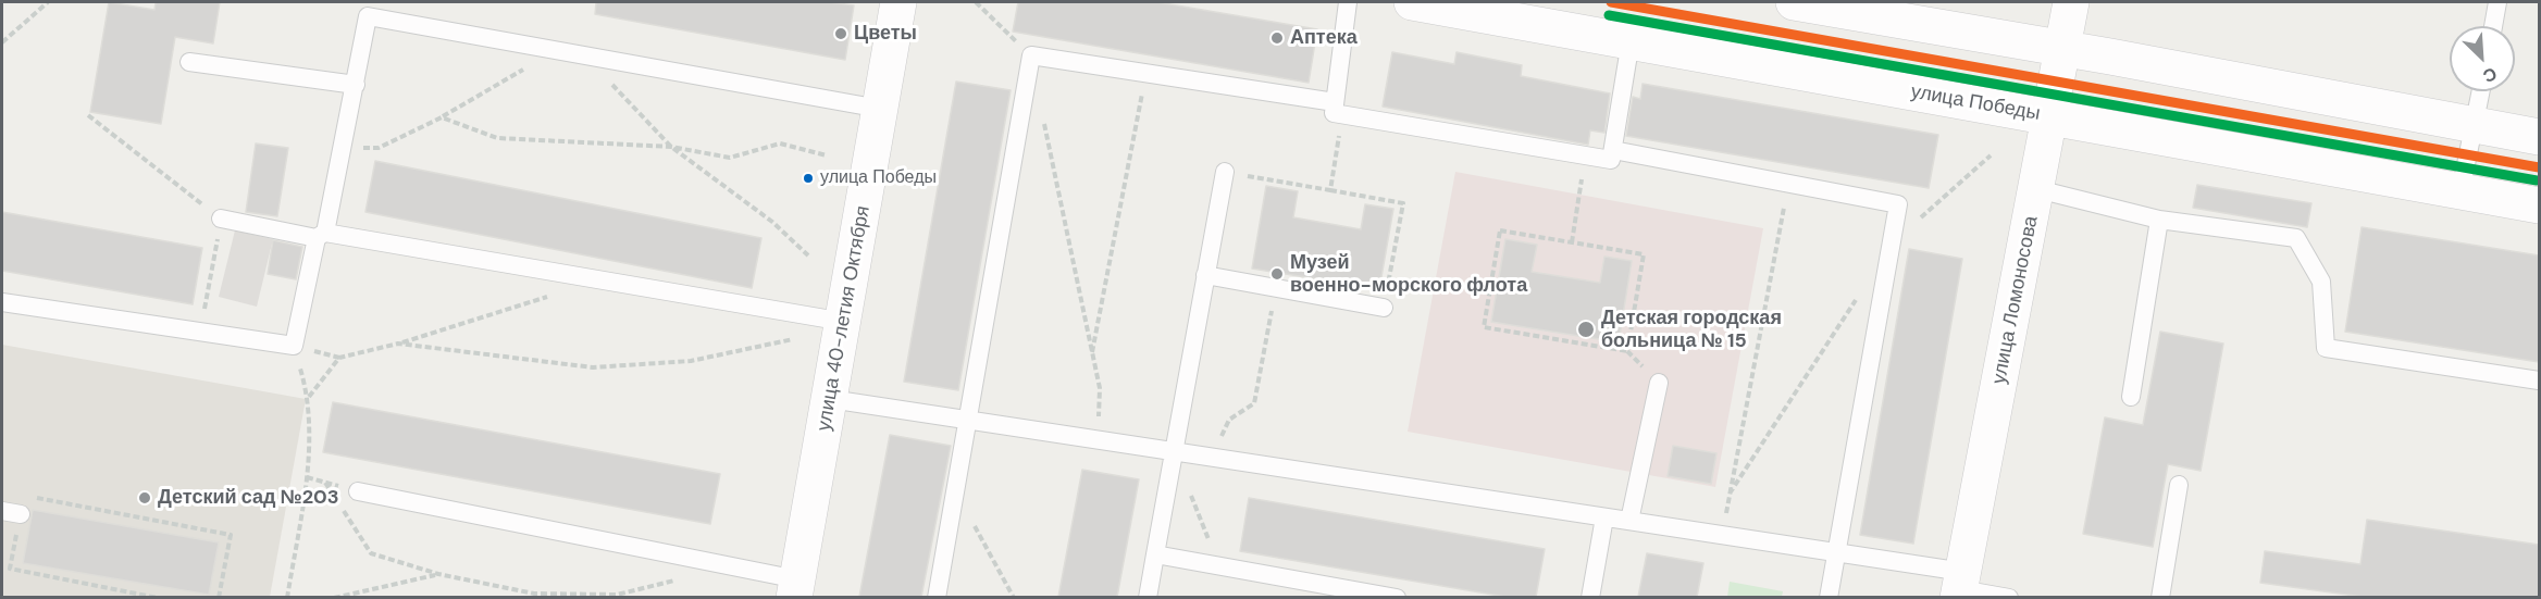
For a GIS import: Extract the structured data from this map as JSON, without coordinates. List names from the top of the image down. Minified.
{"streets":{"main road":["улица Победы","улица Ломоносова","улица 40-летия Октября"]},"crossings":[["улица Победы","улица Ломоносова"]],"places":["Цветы","Аптека","улица Победы","Музей военно-морского флота","Детская городская больница № 15","Детский сад №203"],"north":"bottom right"}
